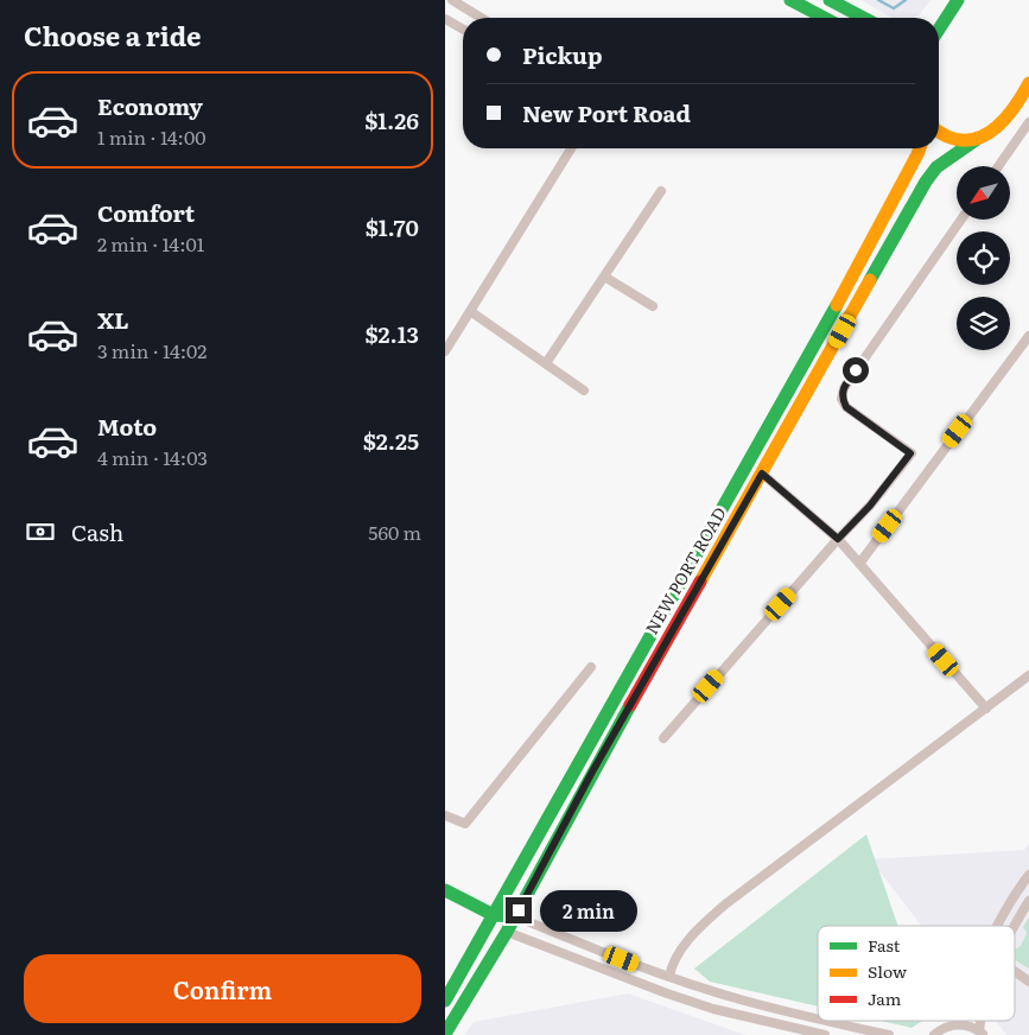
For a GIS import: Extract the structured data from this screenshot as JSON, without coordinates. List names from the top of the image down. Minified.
{"streets":{"main road":["NEW PORT ROAD"]},"legend":["Fast","Slow","Jam"],"north":"bottom left","page":{"heading":"Choose a ride","banner":["Pickup","New Port Road"],"list":[{"name":"Economy","note":"1 min · 14:00","value":"$1.26"},{"name":"Comfort","note":"2 min · 14:01","value":"$1.70"},{"name":"XL","note":"3 min · 14:02","value":"$2.13"},{"name":"Moto","note":"4 min · 14:03","value":"$2.25"}],"pay":["Cash","560 m"],"bubble":"2 min","buttons":"Confirm"}}
